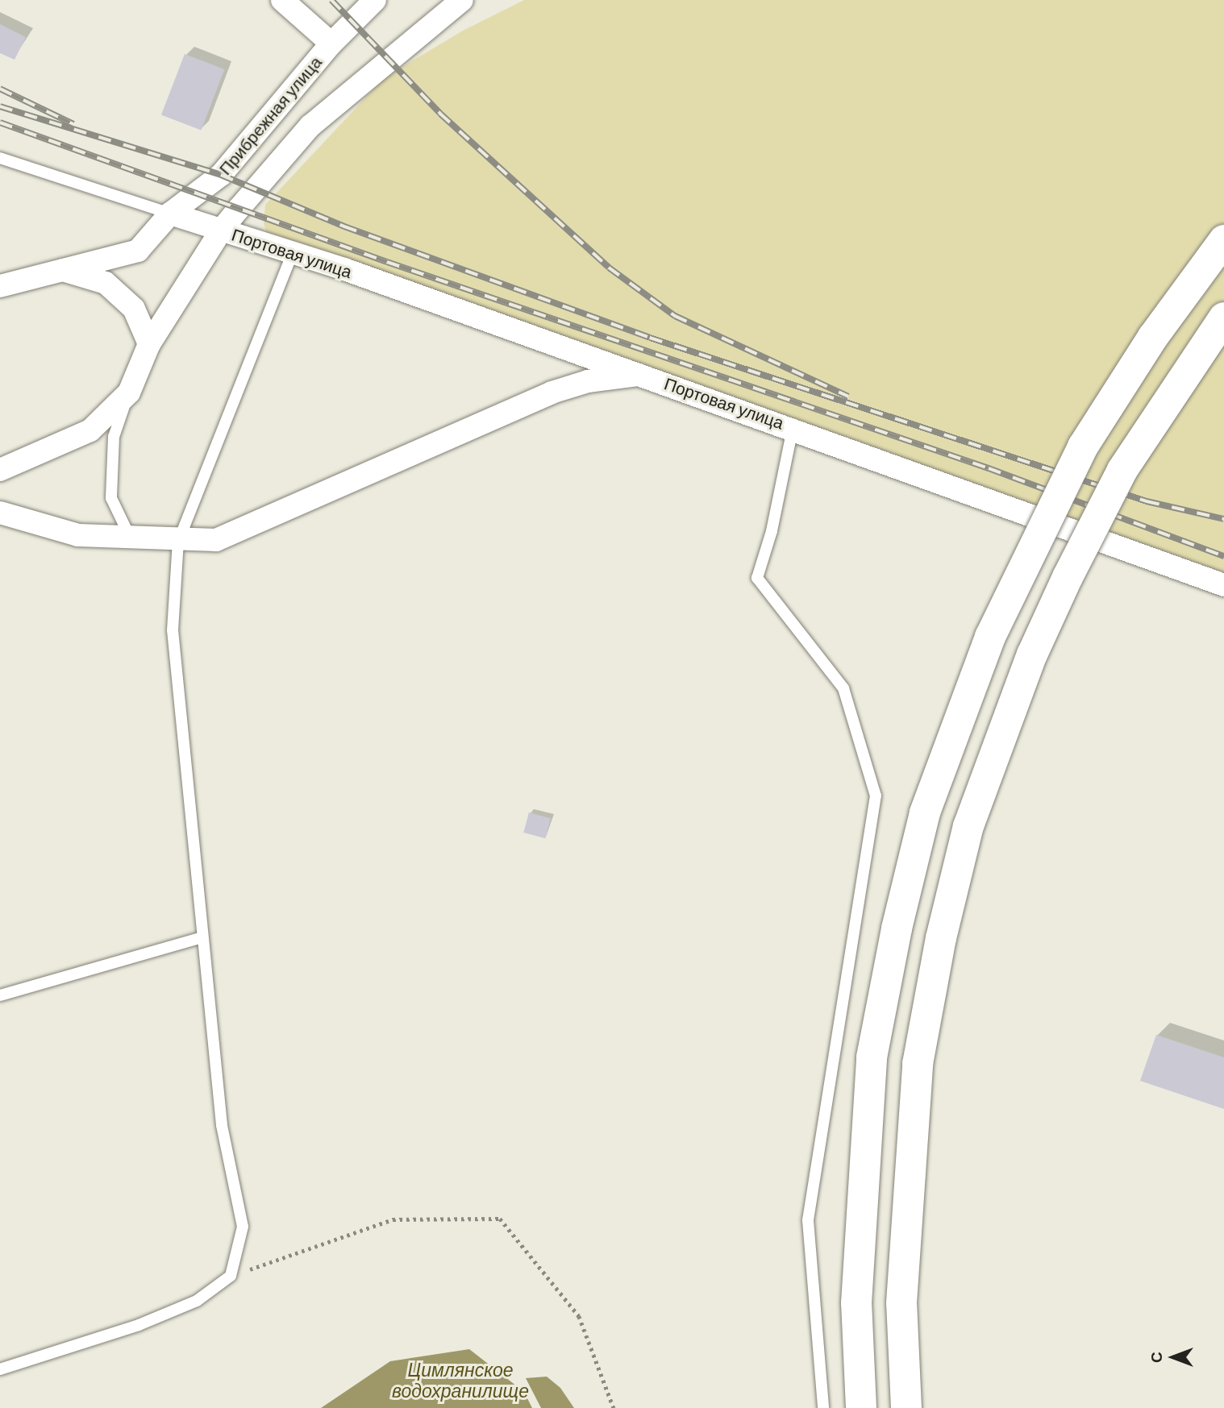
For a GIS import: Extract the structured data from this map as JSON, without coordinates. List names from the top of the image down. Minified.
{"streets":{"street":["Прибрежная улица","Портовая улица"]},"crossings":[["Прибрежная улица","Портовая улица"]],"water":["Цимлянское водохранилище"],"north":"left"}
